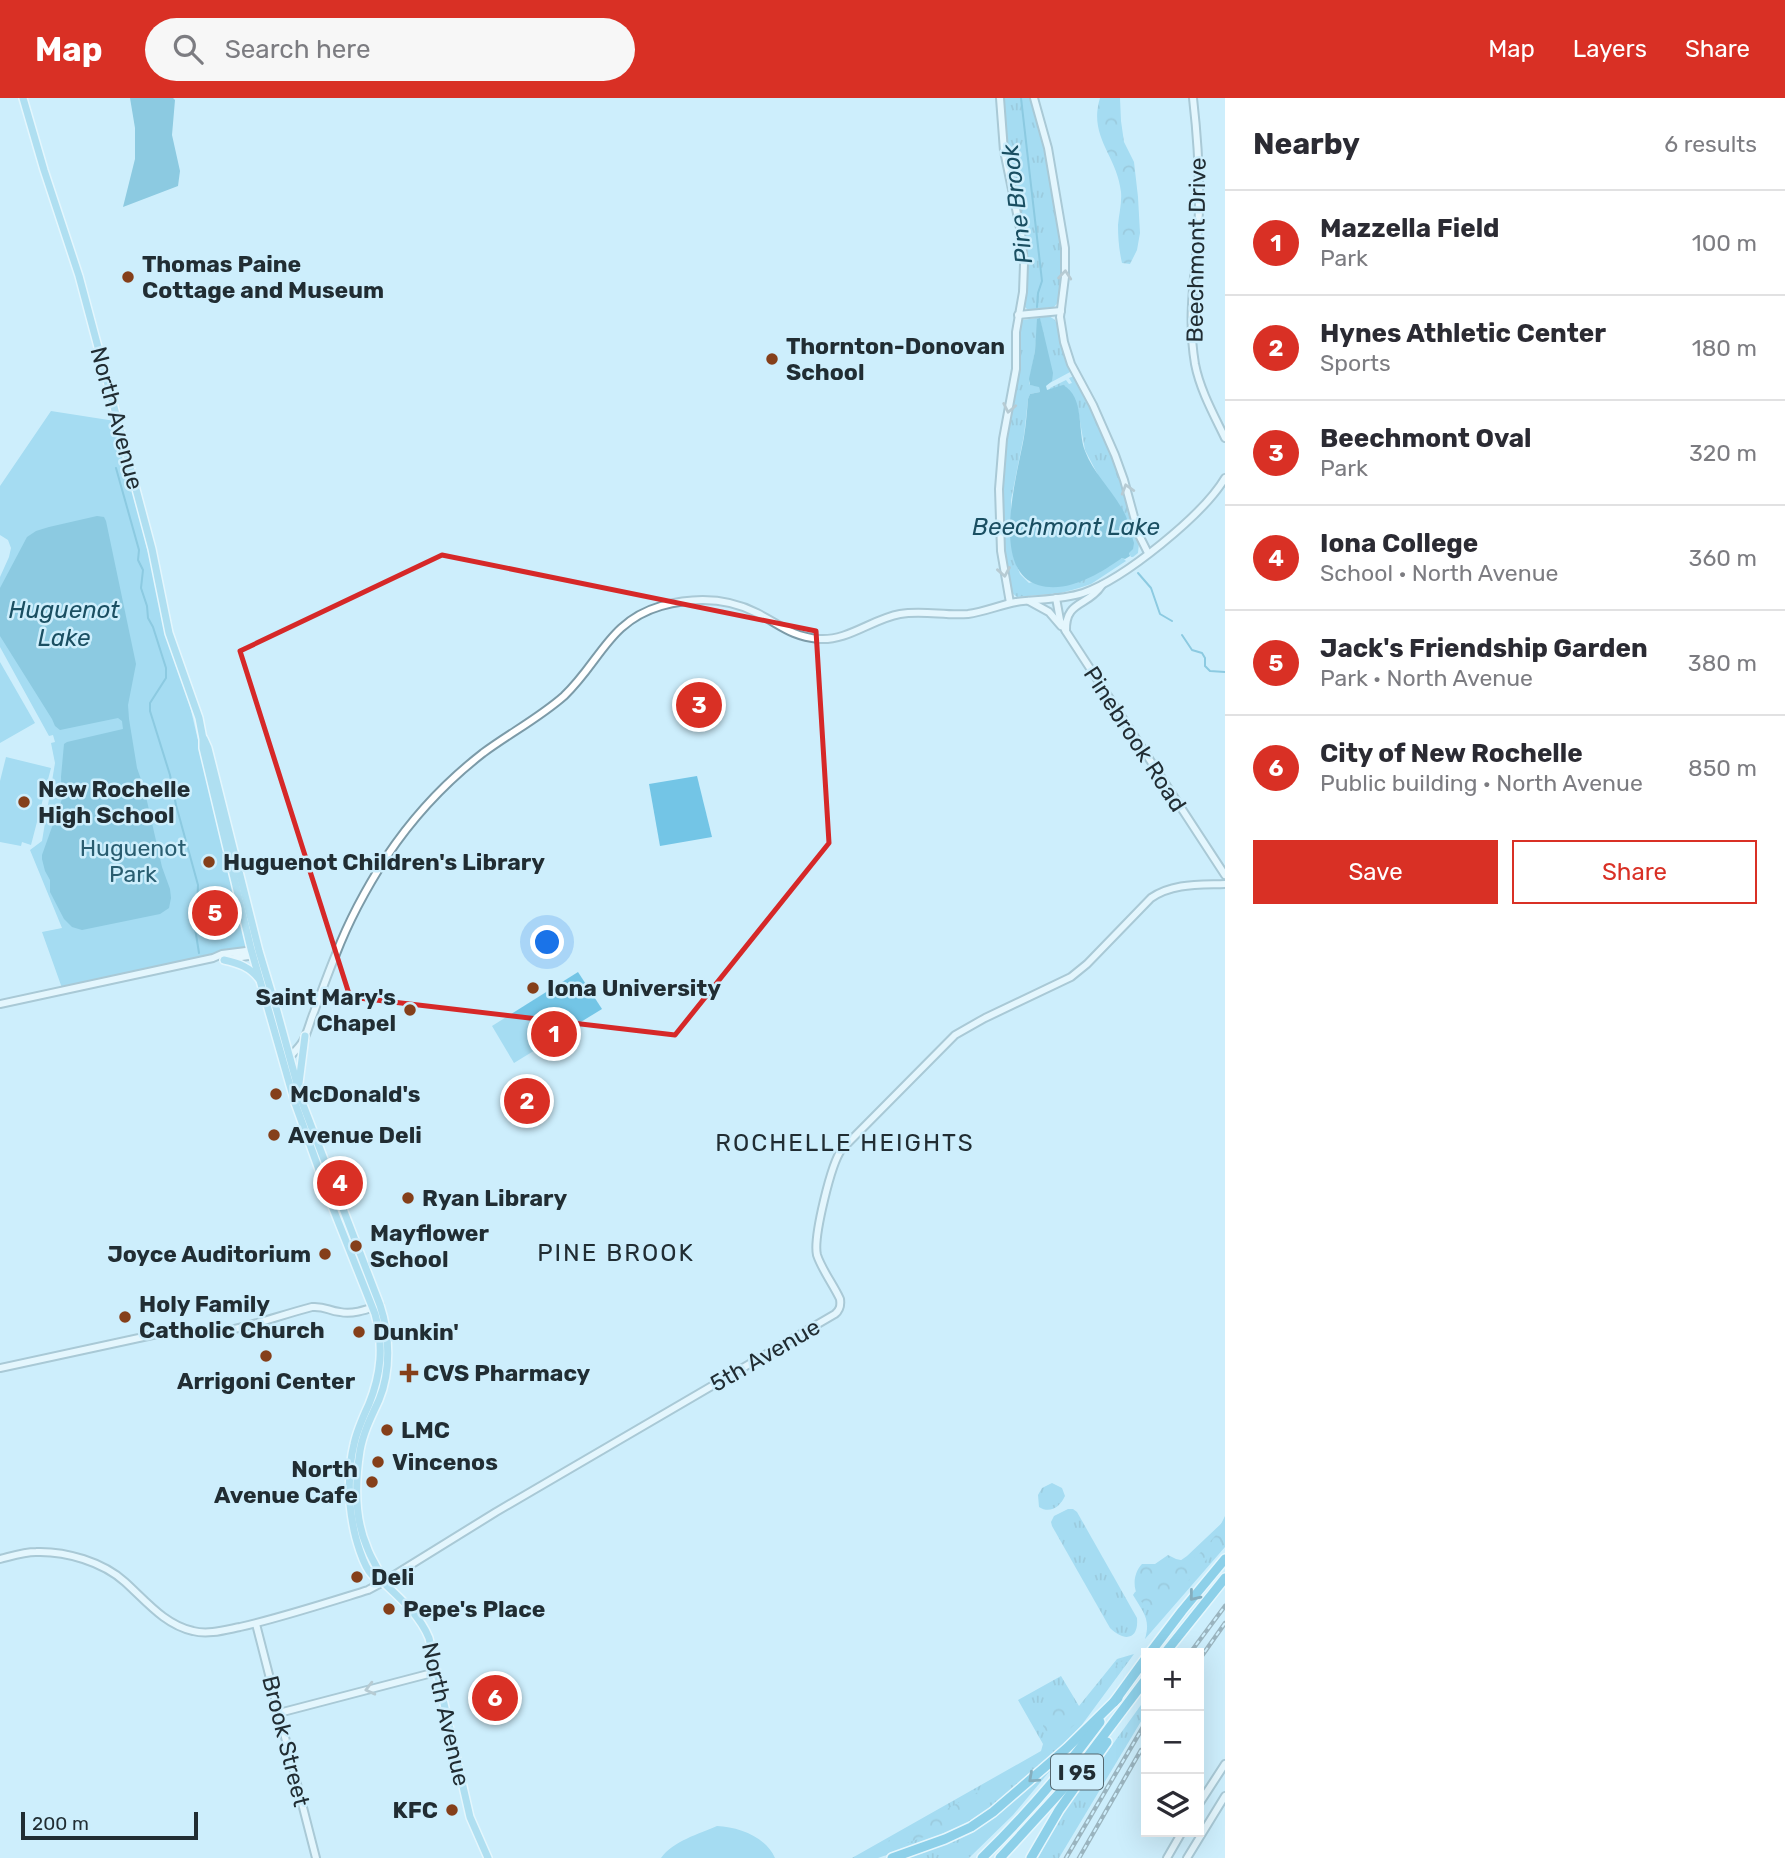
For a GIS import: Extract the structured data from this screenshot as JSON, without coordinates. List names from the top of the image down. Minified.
{"streets":{"highway":["I 95"],"main road":["North Avenue"],"street":["Beechmont Drive","Pinebrook Road","5th Avenue","Brook Street"]},"crossings":[["North Avenue","5th Avenue"]],"districts":["ROCHELLE HEIGHTS","PINE BROOK"],"water":["Pine Brook","Beechmont Lake","Huguenot Lake"],"parks":["Huguenot Park"],"places":{"other":["Thomas Paine Cottage and Museum","Thornton-Donovan School","New Rochelle High School","Huguenot Children's Library","Iona University","Saint Mary's Chapel","McDonald's","Avenue Deli","Ryan Library","Mayflower School","Joyce Auditorium","Holy Family Catholic Church","Dunkin'","Arrigoni Center","LMC","Vincenos","North Avenue Cafe","Deli","Pepe's Place","KFC"],"health":["CVS Pharmacy"]},"scale_bar":"200 m","page":{"header":"Map","search":"Search here","nav":["Map","Layers","Share"],"heading":["Nearby","6 results"],"list":[{"mark":"1","name":"Mazzella Field","note":"Park","value":"100 m"},{"mark":"2","name":"Hynes Athletic Center","note":"Sports","value":"180 m"},{"mark":"3","name":"Beechmont Oval","note":"Park","value":"320 m"},{"mark":"4","name":"Iona College","note":"School · North Avenue","value":"360 m"},{"mark":"5","name":"Jack's Friendship Garden","note":"Park · North Avenue","value":"380 m"},{"mark":"6","name":"City of New Rochelle","note":"Public building · North Avenue","value":"850 m"}],"pins":["3","5","1","2","4","6"],"buttons":["Save","Share"],"map_buttons":["+","−"],"scale":"200 m"}}
